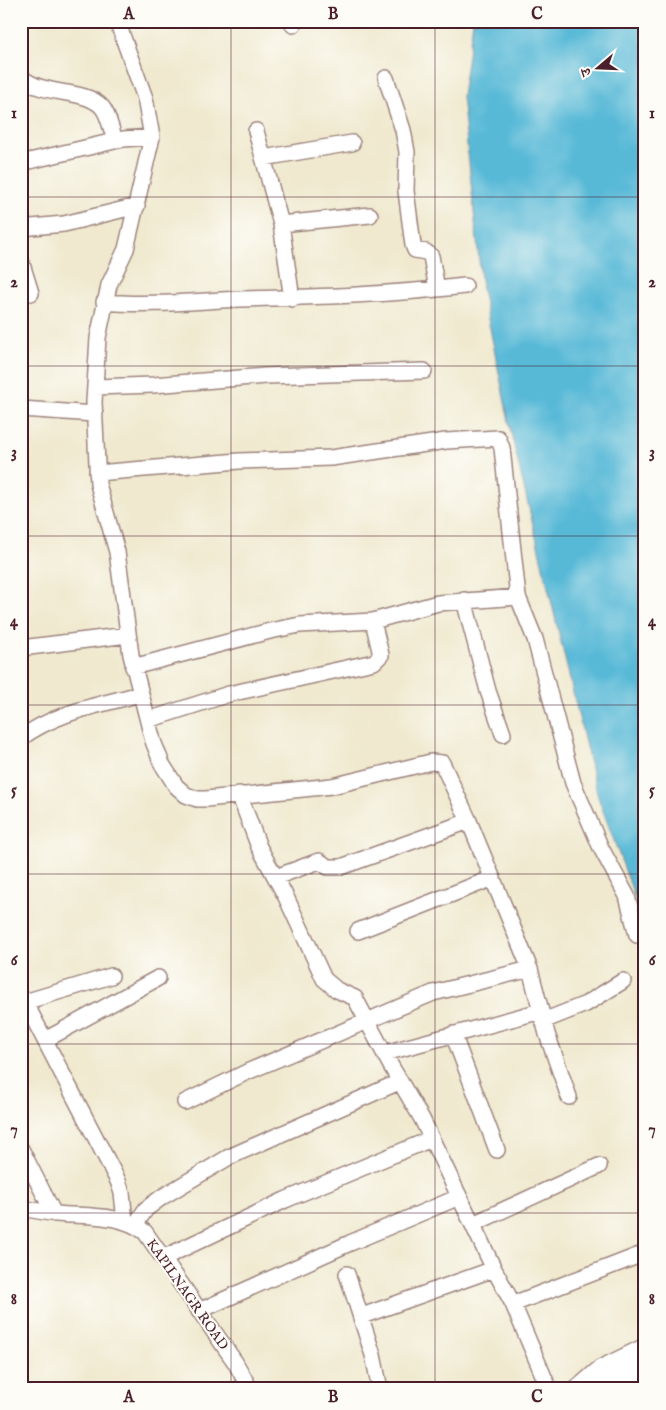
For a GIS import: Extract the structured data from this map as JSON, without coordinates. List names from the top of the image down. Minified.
{"streets":{"street":["KAPILNAGR ROAD"]},"north":"left","grid":{"columns":["A","B","C"],"rows":["1","2","3","4","5","6","7","8"]}}
